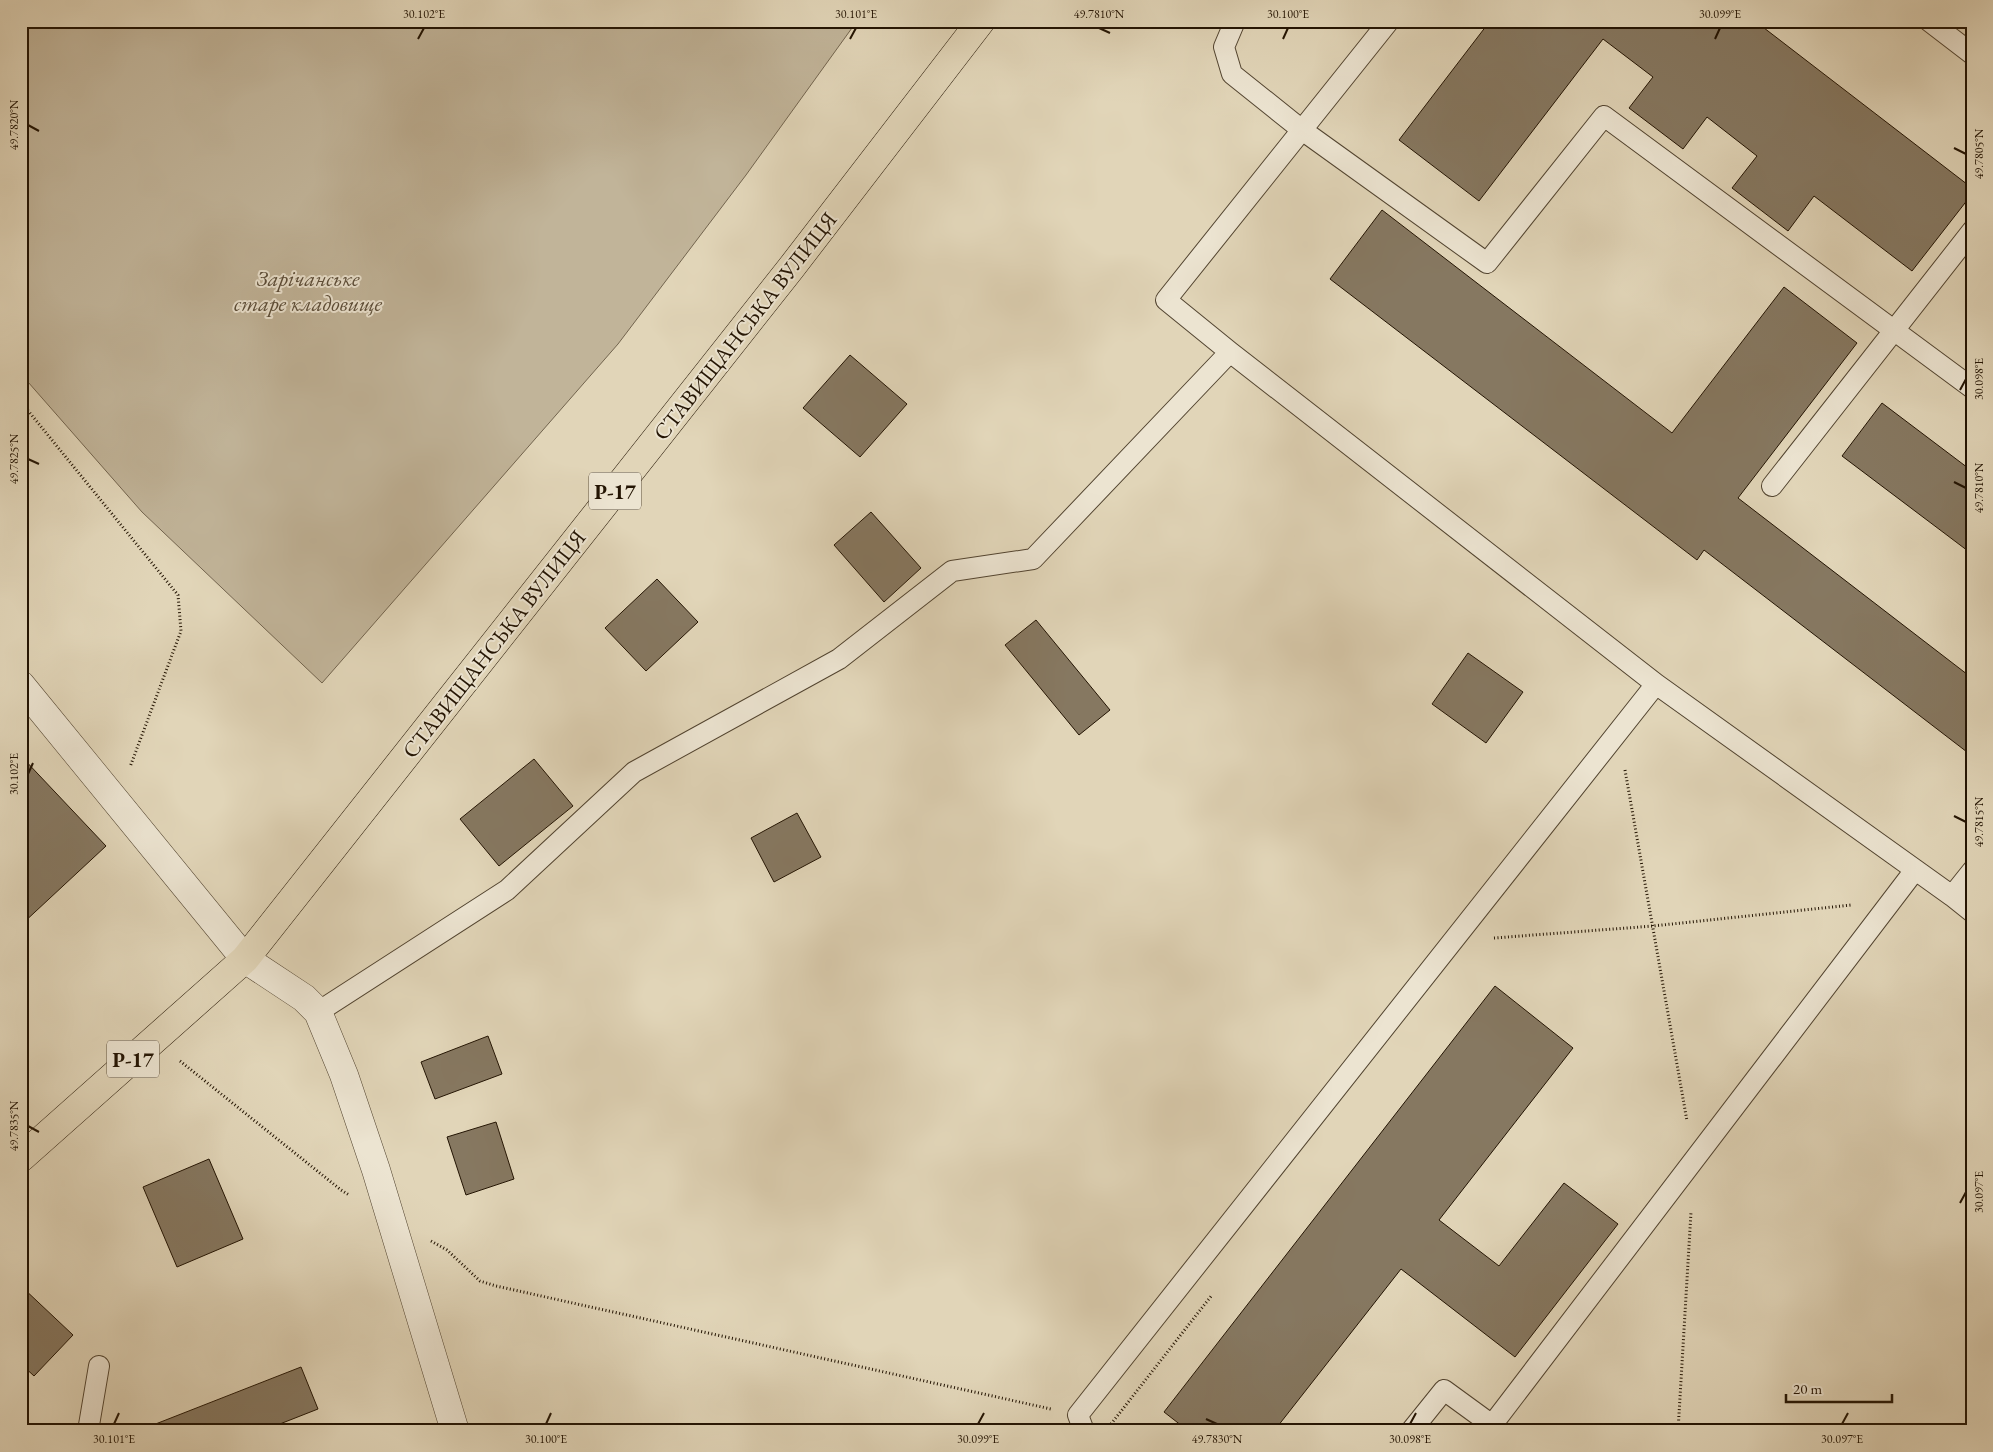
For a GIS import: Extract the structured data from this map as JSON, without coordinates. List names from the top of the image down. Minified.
{"streets":{"main road":["СТАВИЩАНСЬКА ВУЛИЦЯ","Р-17"]},"parks":["Зарічанське старе кладовище"],"scale_bar":"20 m","coordinates":["30.102°E","30.101°E","49.7810°N","30.100°E","30.099°E","49.7820°N","49.7805°N","30.098°E","49.7825°N","49.7815°N","49.7835°N","30.097°E","49.7830°N"]}
